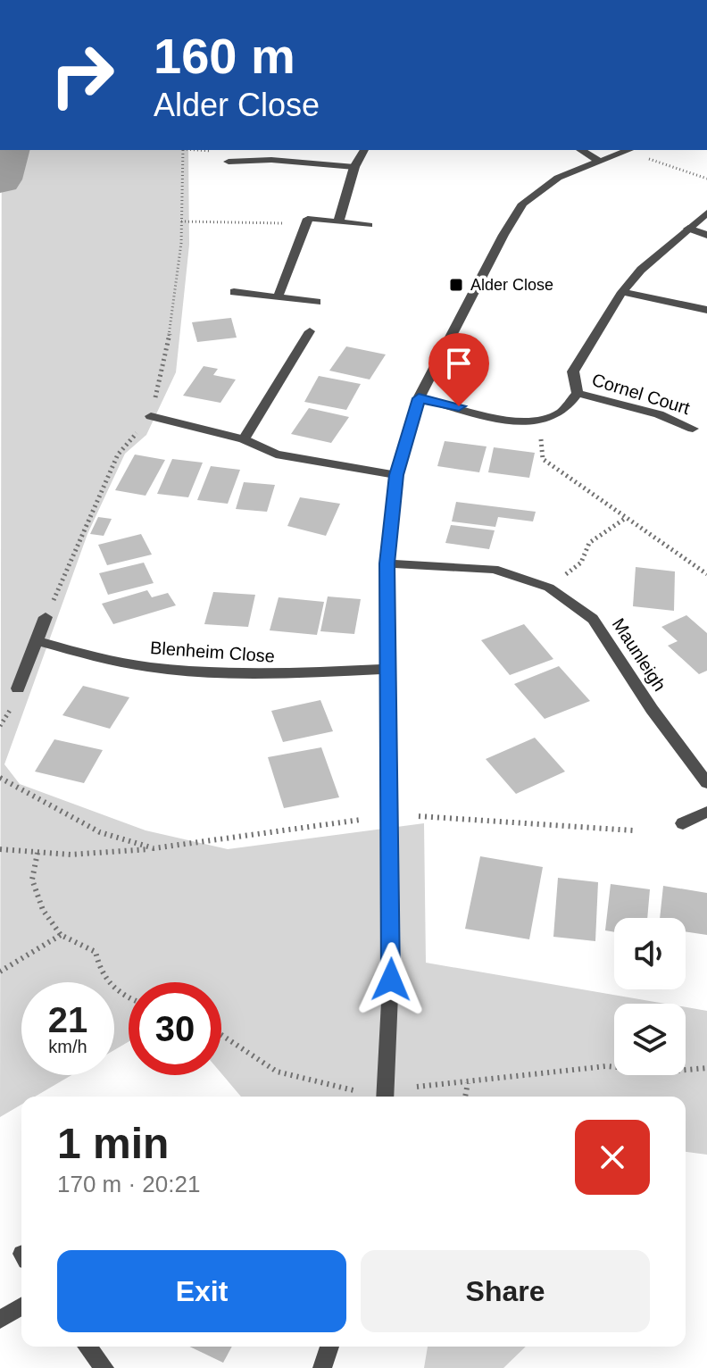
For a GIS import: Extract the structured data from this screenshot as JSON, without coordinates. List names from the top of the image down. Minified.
{"streets":{"street":["Cornel Court","Blenheim Close","Maunleigh"]},"places":{"transit":["Alder Close"]},"page":{"turn":["160 m","Alder Close"],"speed":"21 km/h","limit":"30","heading":["1 min","170 m · 20:21"],"buttons":["Exit","Share"]}}
